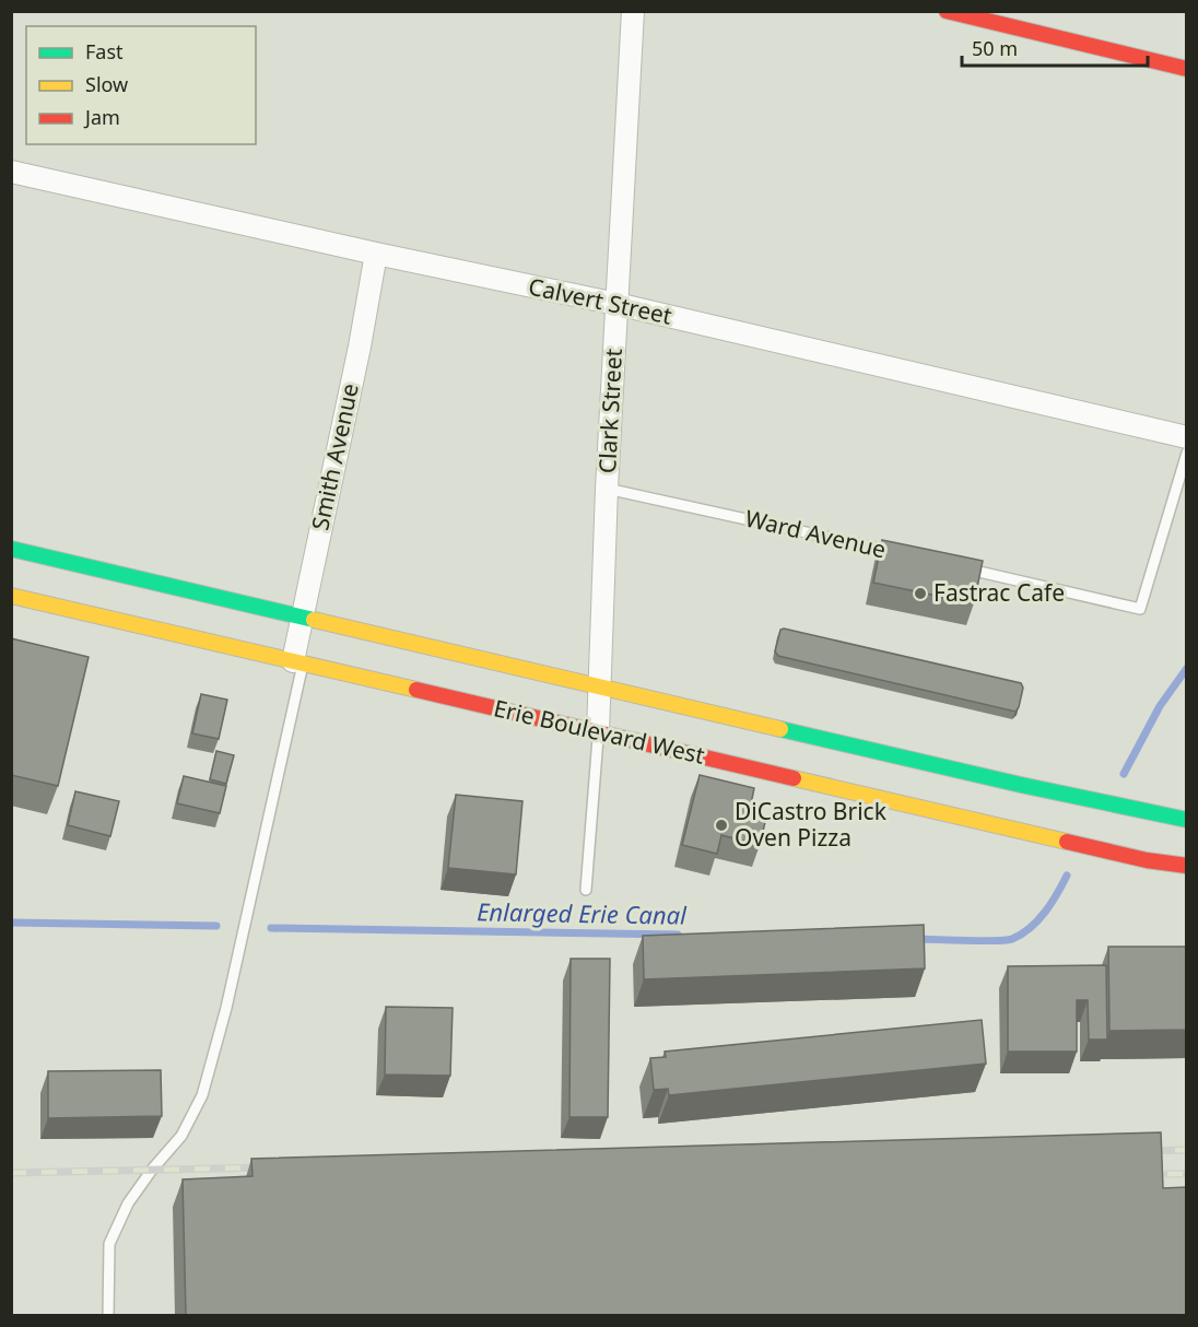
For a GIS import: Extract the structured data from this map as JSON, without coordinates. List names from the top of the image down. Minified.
{"streets":{"main road":["Erie Boulevard West"],"street":["Calvert Street","Clark Street","Smith Avenue"],"lane":["Ward Avenue"]},"crossings":[["Calvert Street","Clark Street"],["Calvert Street","Smith Avenue"],["Clark Street","Ward Avenue"],["Clark Street","Erie Boulevard West"],["Smith Avenue","Erie Boulevard West"]],"water":["Enlarged Erie Canal"],"places":["Fastrac Cafe","DiCastro Brick Oven Pizza"],"legend":["Fast","Slow","Jam"],"scale_bar":"50 m"}
